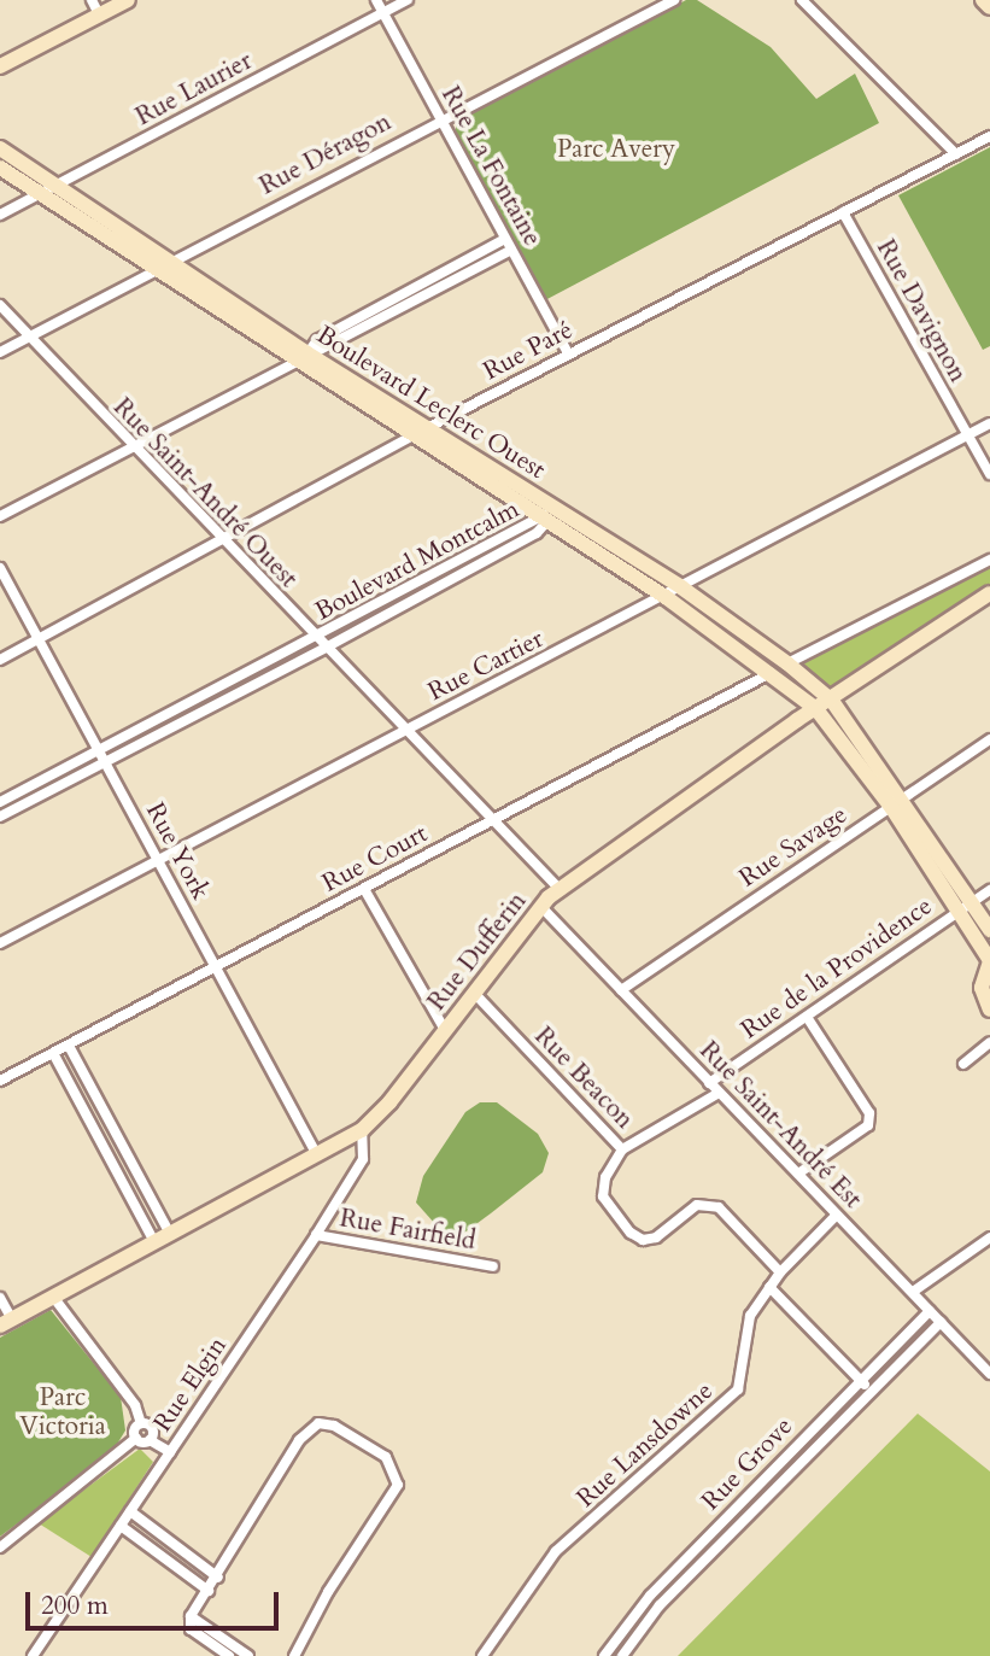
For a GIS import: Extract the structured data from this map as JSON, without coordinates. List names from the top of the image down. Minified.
{"streets":{"street":["Rue Laurier","Rue Déragon","Rue La Fontaine","Rue Davignon","Rue Paré","Boulevard Leclerc Ouest","Rue Saint-André Ouest","Boulevard Montcalm","Rue Cartier","Rue Savage","Rue York","Rue Court","Rue Dufferin","Rue de la Providence","Rue Beacon","Rue Saint-André Est","Rue Fairfield","Rue Elgin","Rue Lansdowne","Rue Grove"]},"crossings":[["Rue Laurier","Rue La Fontaine"],["Rue Laurier","Boulevard Leclerc Ouest"],["Rue Déragon","Rue La Fontaine"],["Rue Déragon","Boulevard Leclerc Ouest"],["Rue Déragon","Rue Saint-André Ouest"],["Rue La Fontaine","Rue Paré"],["Rue Davignon","Rue Paré"],["Rue Davignon","Rue Cartier"],["Rue Paré","Boulevard Leclerc Ouest"],["Rue Paré","Rue Saint-André Ouest"],["Rue Paré","Rue York"],["Boulevard Leclerc Ouest","Boulevard Montcalm"],["Boulevard Leclerc Ouest","Rue Cartier"],["Boulevard Leclerc Ouest","Rue Savage"],["Boulevard Leclerc Ouest","Rue Court"],["Boulevard Leclerc Ouest","Rue Dufferin"],["Rue Saint-André Ouest","Boulevard Montcalm"],["Rue Saint-André Ouest","Rue Cartier"],["Rue Saint-André Ouest","Rue Court"],["Rue Saint-André Ouest","Rue Dufferin"],["Boulevard Montcalm","Rue York"],["Rue Cartier","Rue York"],["Rue Savage","Rue Saint-André Est"],["Rue York","Rue Court"],["Rue York","Rue Dufferin"],["Rue Dufferin","Rue Beacon"],["Rue Dufferin","Rue Saint-André Est"],["Rue Dufferin","Rue Elgin"],["Rue de la Providence","Rue Saint-André Est"],["Rue Beacon","Rue Saint-André Est"],["Rue Saint-André Est","Rue Lansdowne"],["Rue Saint-André Est","Rue Grove"],["Rue Fairfield","Rue Elgin"]],"parks":["Parc Avery","Parc Victoria"],"scale_bar":"200 m"}
